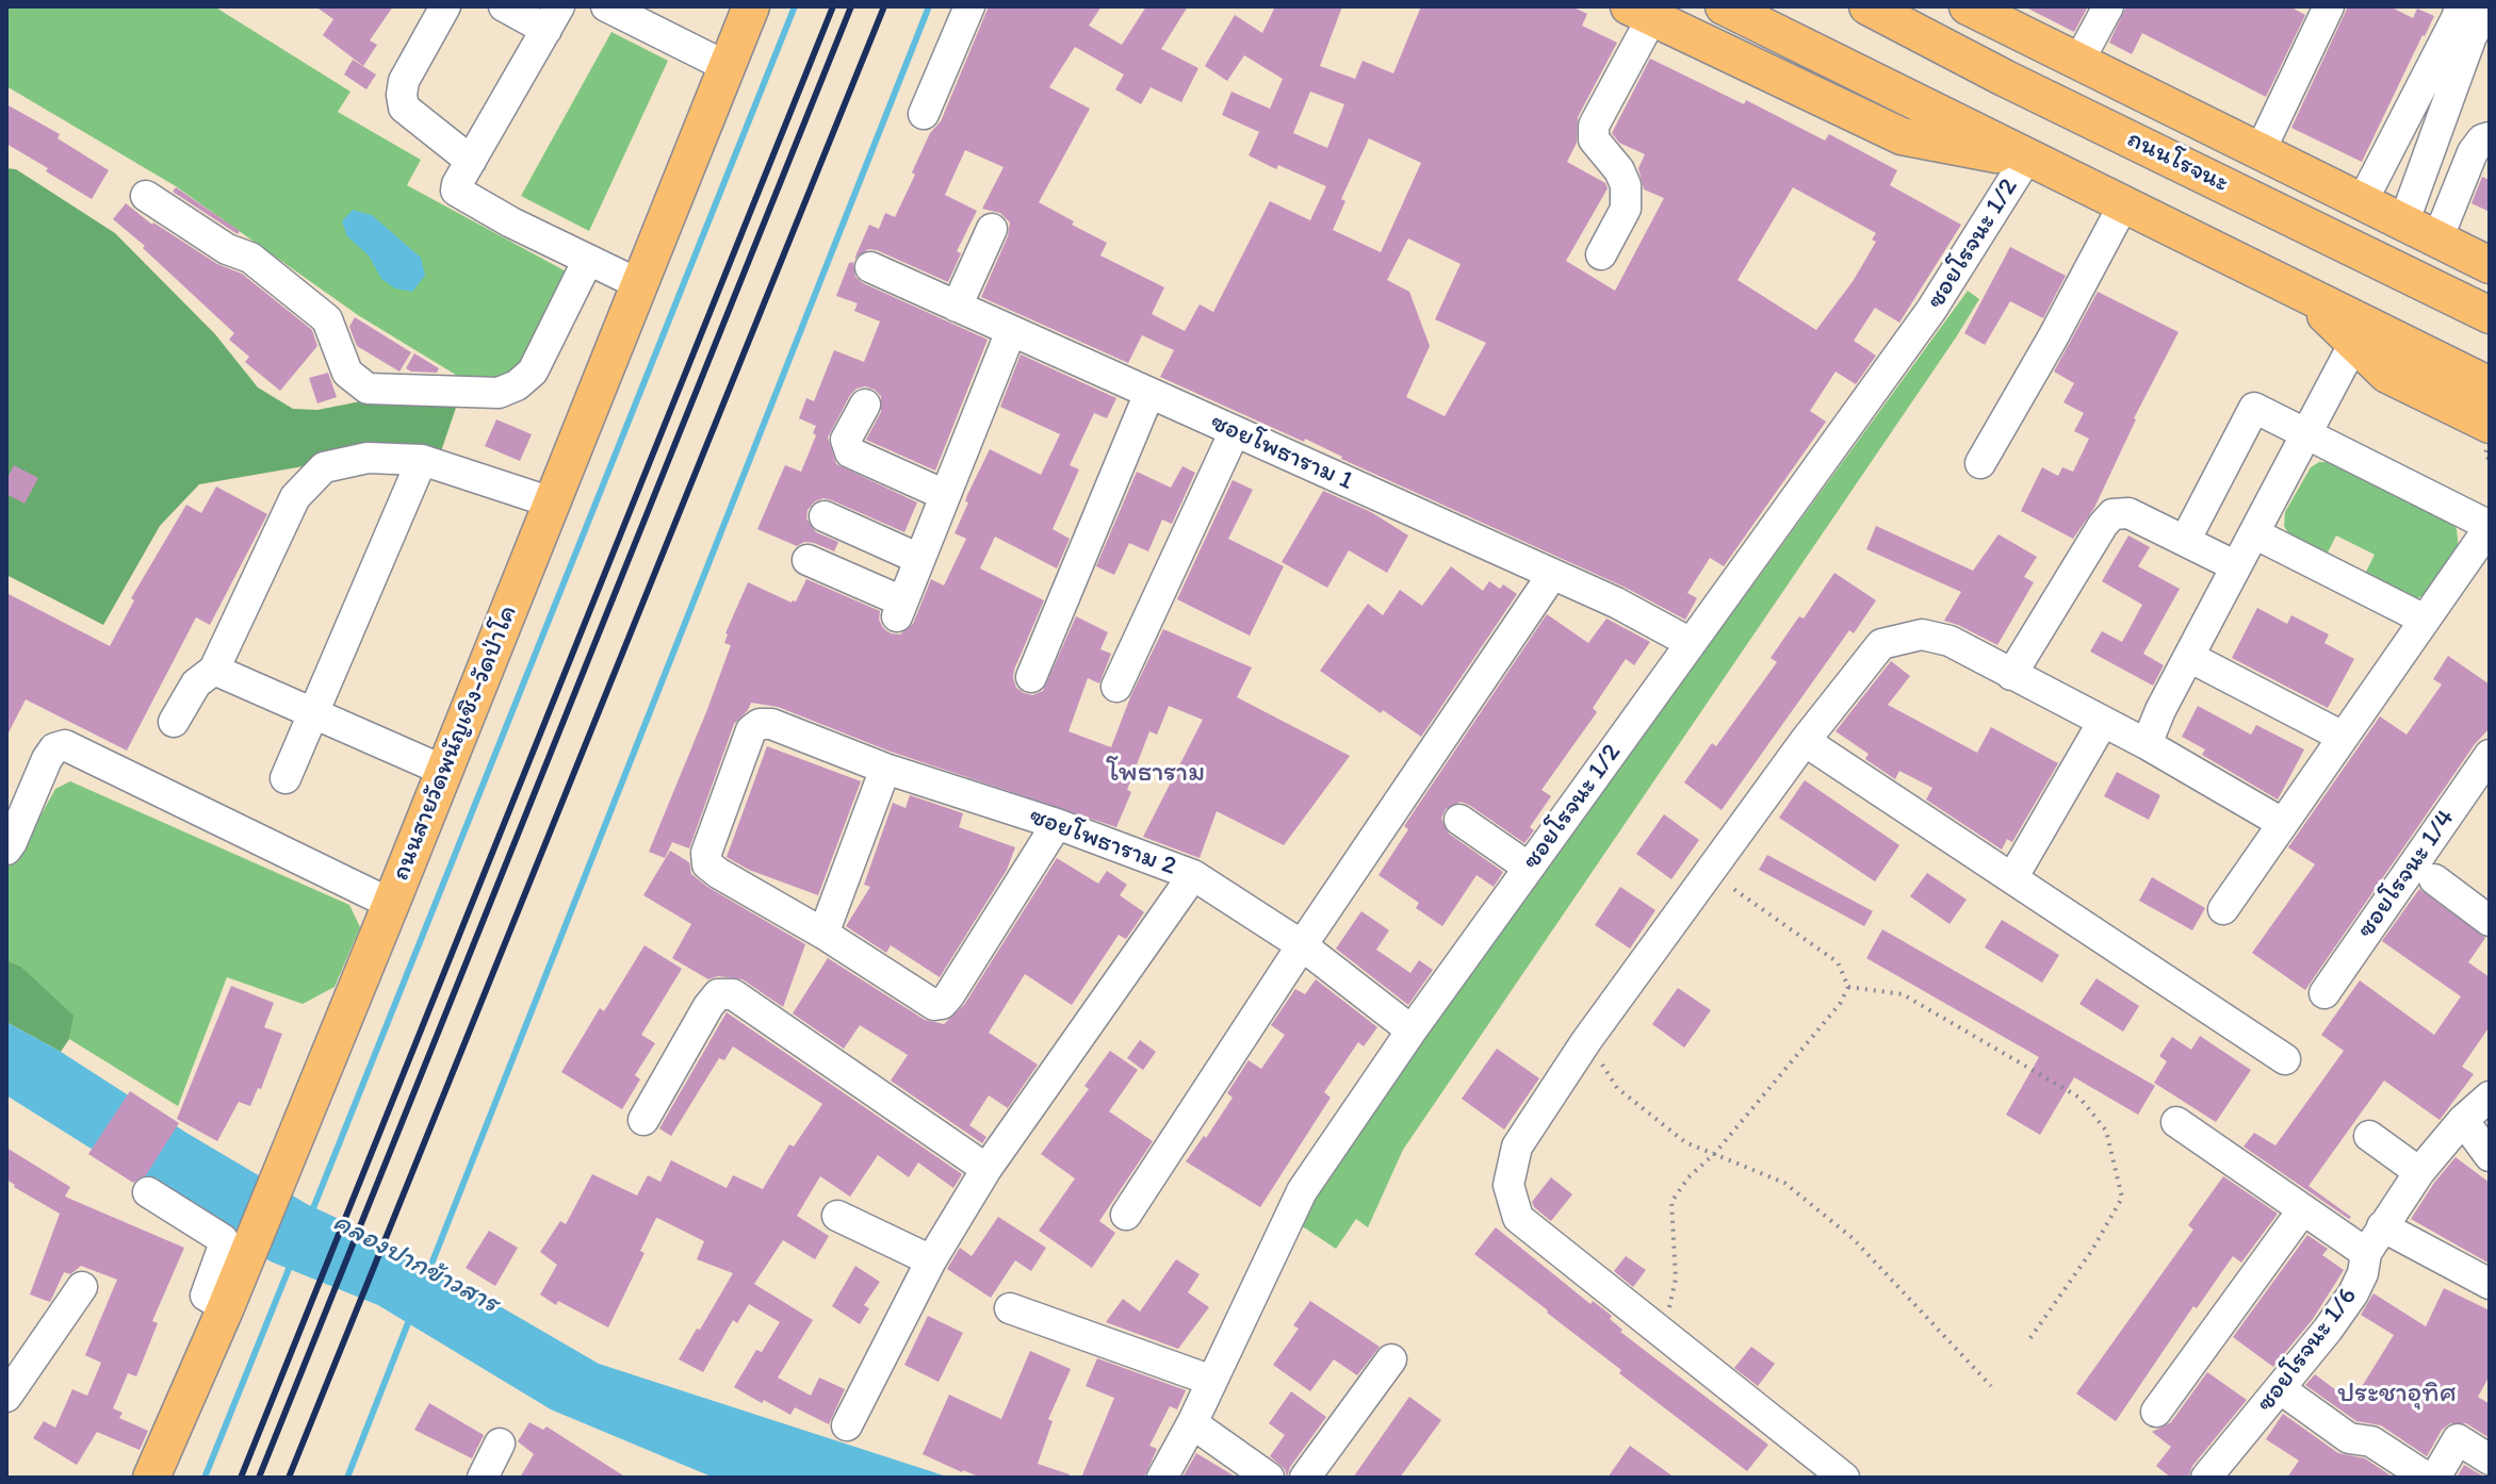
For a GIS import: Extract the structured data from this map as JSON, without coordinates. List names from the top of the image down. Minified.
{"streets":{"main road":["ถนนโรจนะ","ถนนสายวัดพนัญเชิง-วัดป่าโค"],"street":["ซอยโรจนะ 1/2","ซอยโพธาราม 1","ซอยโพธาราม 2","ซอยโรจนะ 1/4","ซอยโรจนะ 1/6"]},"crossings":[["ซอยโรจนะ 1/2","ซอยโพธาราม 1"],["ซอยโรจนะ 1/2","ซอยโพธาราม 2"]],"districts":["โพธาราม","ประชาอุทิศ"],"water":["คลองปากข้าวสาร"]}
